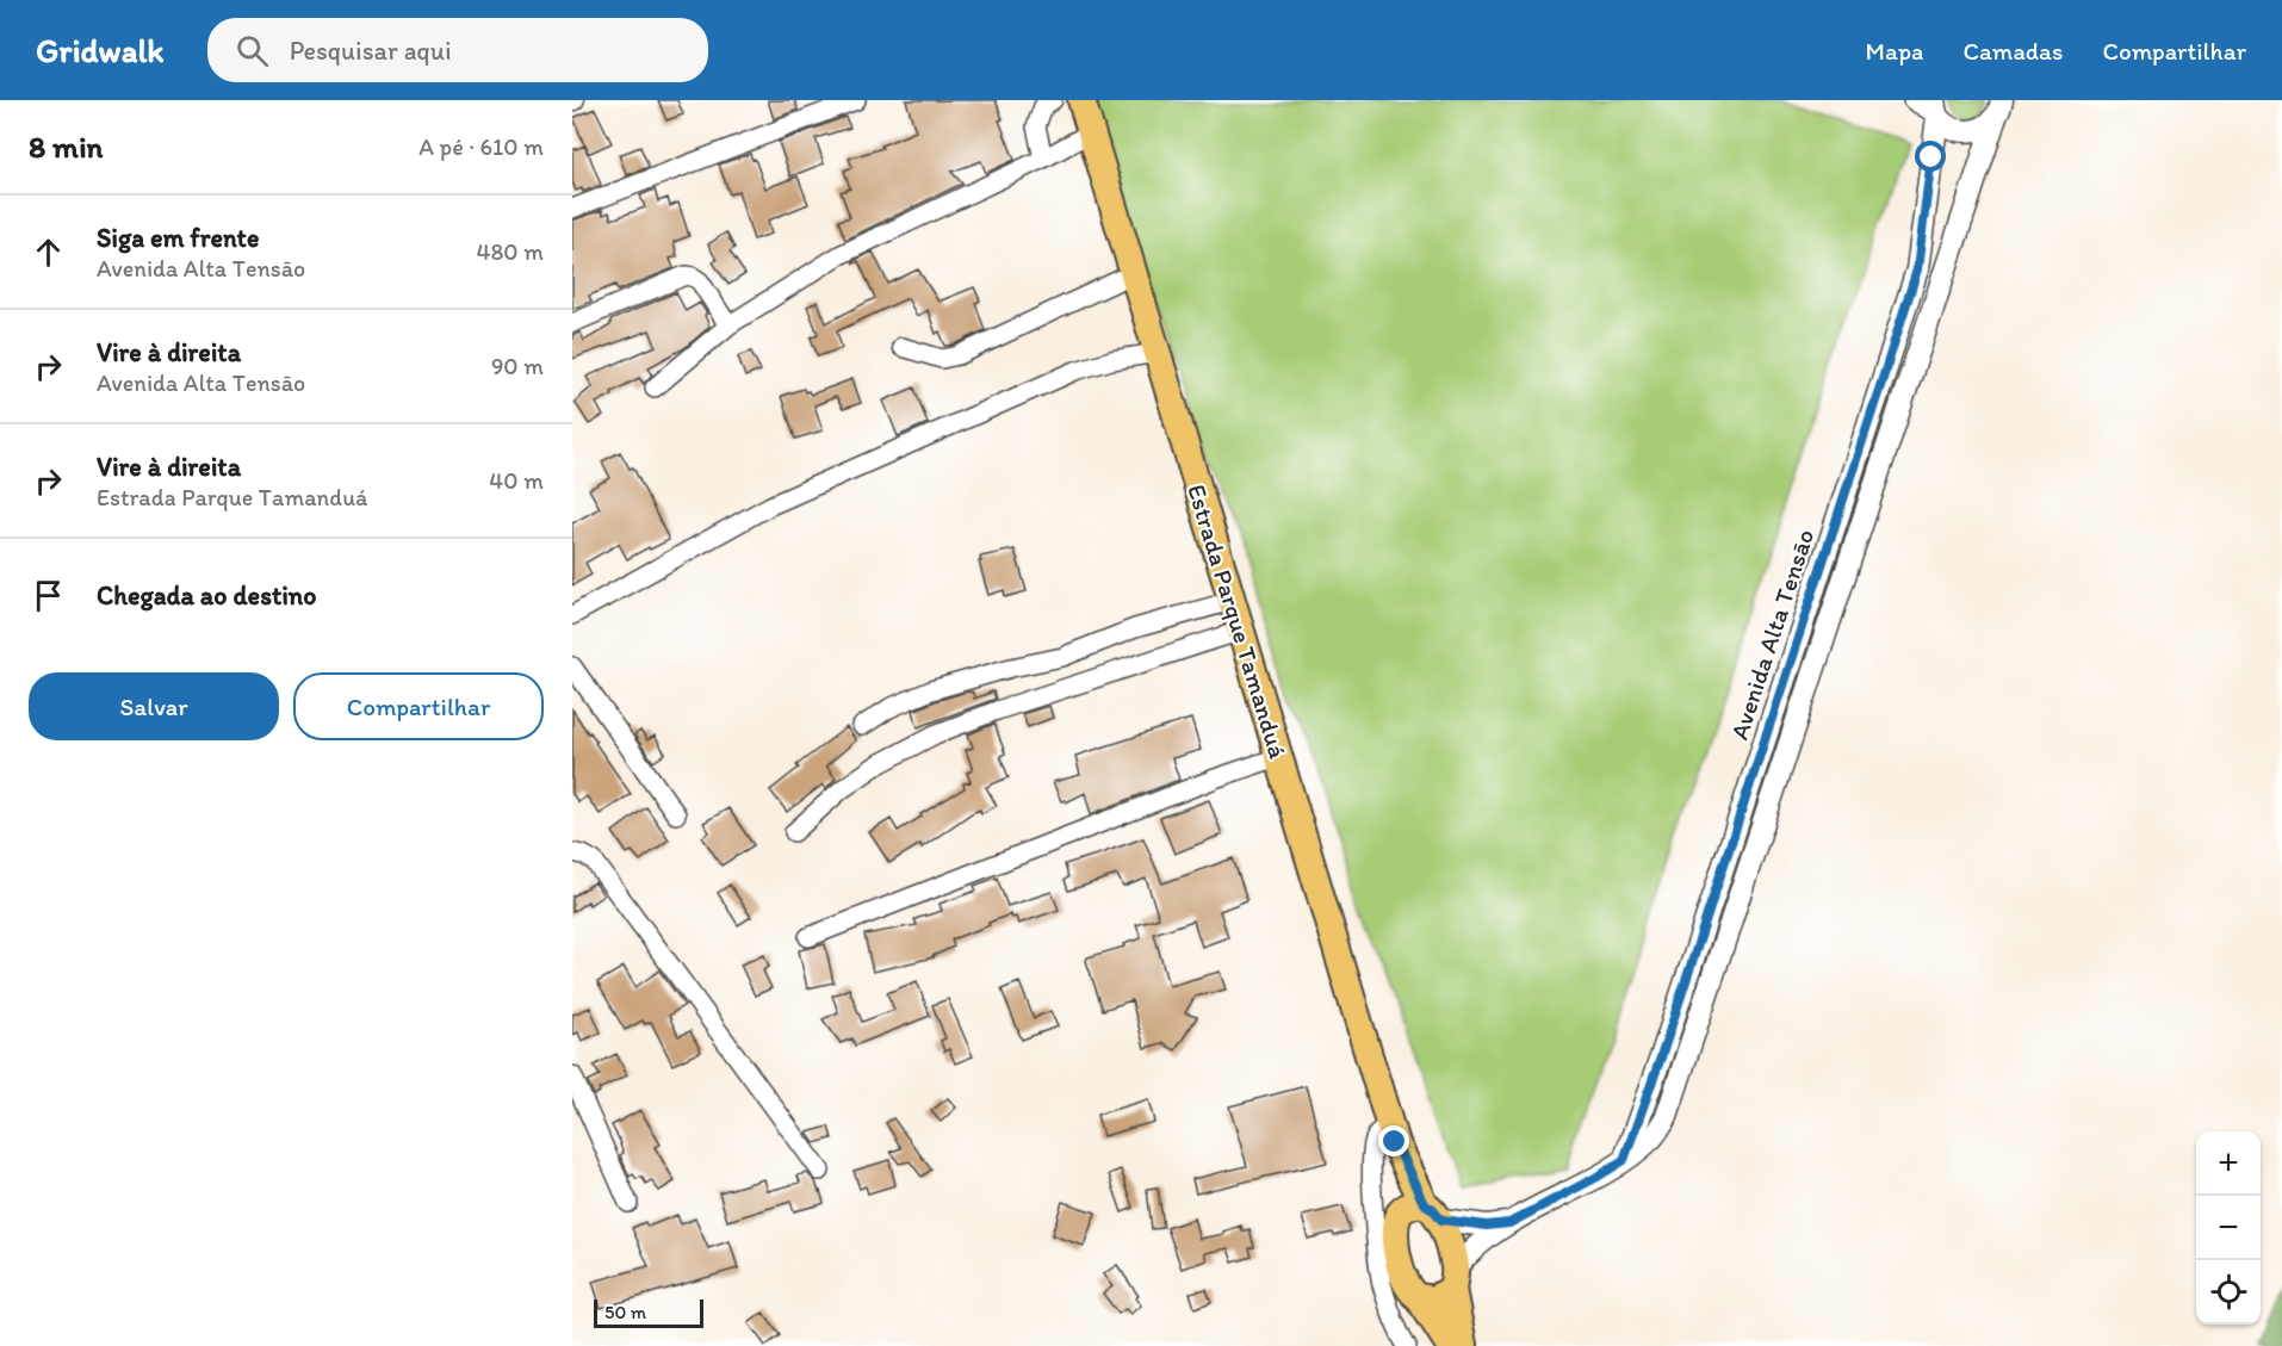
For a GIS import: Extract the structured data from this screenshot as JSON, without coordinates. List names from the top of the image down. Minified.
{"streets":{"main road":["Estrada Parque Tamanduá"],"street":["Avenida Alta Tensāo"]},"crossings":[["Estrada Parque Tamanduá","Avenida Alta Tensāo"]],"scale_bar":"50 m","page":{"header":"Gridwalk","search":"Pesquisar aqui","nav":["Mapa","Camadas","Compartilhar"],"heading":["8 min","A pé · 610 m"],"list":[["Siga em frente","Avenida Alta Tensāo","480 m"],["Vire à direita","Avenida Alta Tensāo","90 m"],["Vire à direita","Estrada Parque Tamanduá","40 m"],"Chegada ao destino"],"buttons":["Salvar","Compartilhar"],"map_buttons":["+","−"],"scale":"50 m"}}
